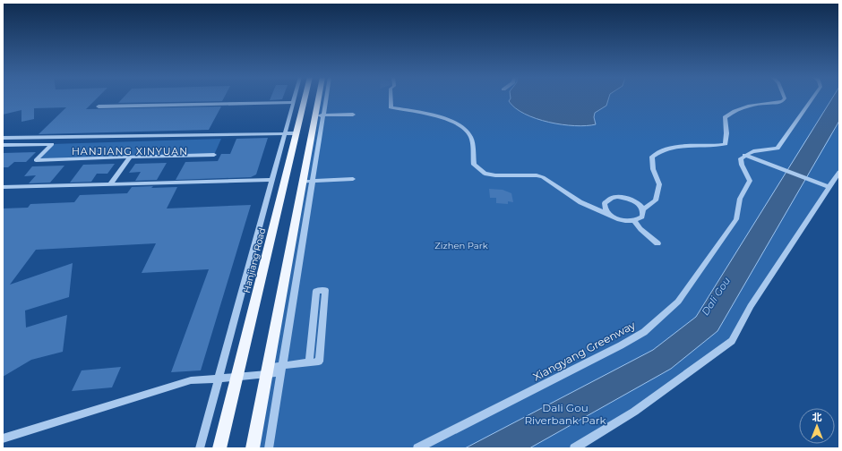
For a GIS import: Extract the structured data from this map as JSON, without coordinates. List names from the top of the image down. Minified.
{"streets":{"main road":["Hanjiang Road"],"street":["Xiangyang Greenway"]},"districts":["HANJIANG XINYUAN"],"water":["Dali Gou"],"parks":["Zizhen Park","Dali Gou Riverbank Park"],"north":"top"}
